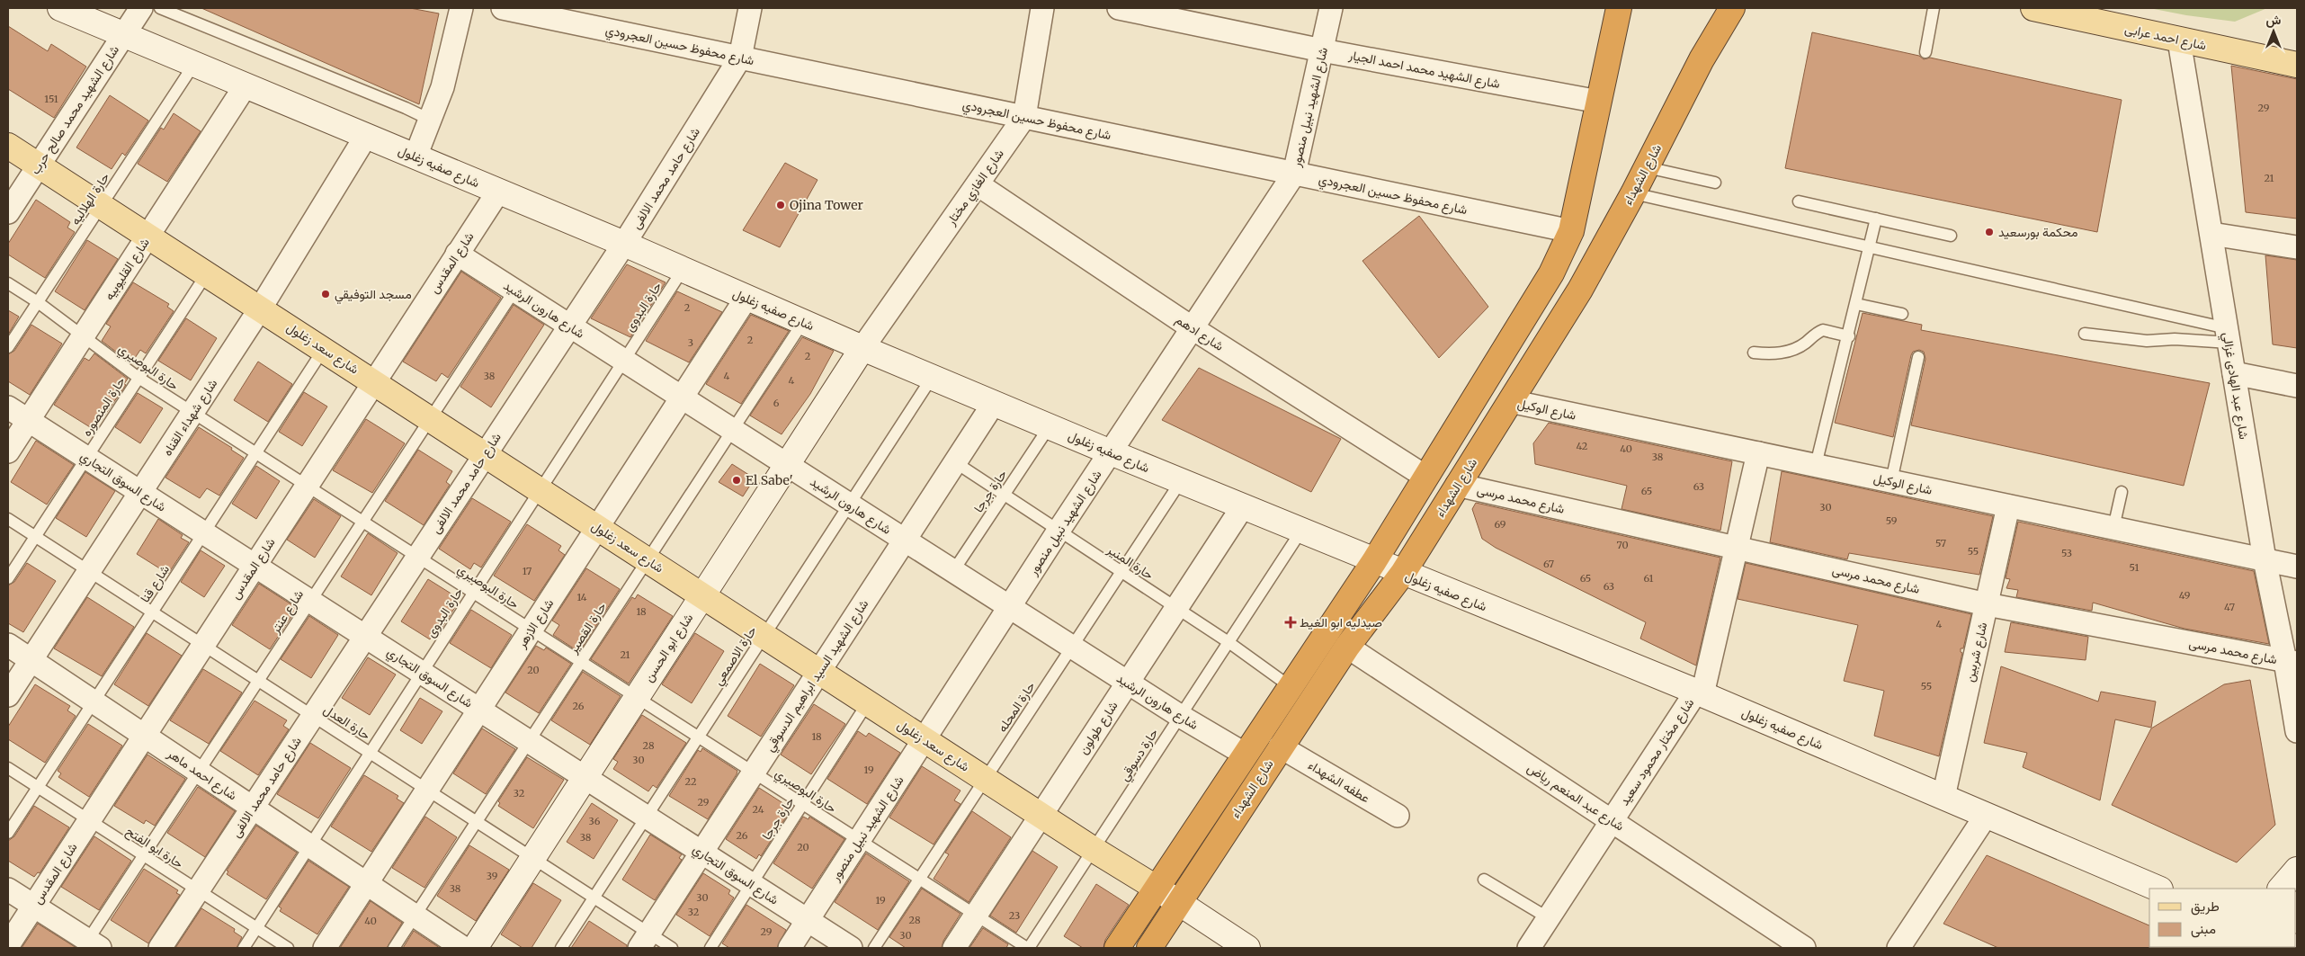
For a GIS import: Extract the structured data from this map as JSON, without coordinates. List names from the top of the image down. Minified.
{"streets":{"highway":["شارع الشهداء"],"main road":["شارع احمد عرابى","شارع سعد زغلول"],"street":["شارع محفوظ حسين العجرودي","شارع الشهيد محمد احمد الجيار","شارع الشهيد نبيل منصور","شارع الشهيد محمد صالح حرب","شارع صفيه زغلول","شارع حامد محمد الالفى","شارع الغازي مختار","شارع المقدس","شارع القليوبيه","شارع هارون الرشيد","شارع ادهم","شارع عبد الهادى غزالي","شارع الوكيل","شارع شهداء القناه","شارع السوق التجاري","شارع محمد مرسى","شارع الازهر","شارع ابو الحسن","شارع شربين","شارع الشهيد السيد ابراهيم الدسوقي","شارع طولون","شارع مختار محمود سعيد","شارع احمد ماهر","عطفه الشهداء","شارع عبد المنعم رياض"],"lane":["حارة الهلاليه","حارة البدوى","حارة البوصيري","حارة المنصوره","حارة جرجا","حارة المنير","شارع قنا","شارع عنتر","حارة القصير","حارة الاصمعي","حارة المحله","حارة العدل","حارة دسوقي","حارة ابو الفتح"]},"crossings":[["شارع احمد عرابى","شارع عبد الهادى غزالي"],["شارع محفوظ حسين العجرودي","شارع الشهيد نبيل منصور"],["شارع محفوظ حسين العجرودي","شارع الشهداء"],["شارع محفوظ حسين العجرودي","شارع حامد محمد الالفى"],["شارع محفوظ حسين العجرودي","شارع الغازي مختار"],["شارع الشهيد محمد احمد الجيار","شارع الشهيد نبيل منصور"],["شارع الشهيد محمد احمد الجيار","شارع الشهداء"],["شارع الشهيد نبيل منصور","شارع صفيه زغلول"],["شارع الشهيد نبيل منصور","شارع هارون الرشيد"],["شارع الشهيد نبيل منصور","شارع ادهم"],["شارع الشهيد نبيل منصور","شارع سعد زغلول"],["شارع الشهيد نبيل منصور","حارة البوصيري"],["شارع الشهيد نبيل منصور","شارع السوق التجاري"],["شارع الشهيد نبيل منصور","حارة المنير"],["شارع الشهيد محمد صالح حرب","شارع صفيه زغلول"],["شارع الشهيد محمد صالح حرب","شارع سعد زغلول"],["شارع صفيه زغلول","شارع الشهداء"],["شارع صفيه زغلول","شارع حامد محمد الالفى"],["شارع صفيه زغلول","شارع الغازي مختار"],["شارع صفيه زغلول","حارة الهلاليه"],["شارع صفيه زغلول","شارع المقدس"],["شارع صفيه زغلول","شارع القليوبيه"],["شارع صفيه زغلول","حارة البدوى"],["شارع صفيه زغلول","شارع شهداء القناه"],["شارع صفيه زغلول","حارة جرجا"],["شارع صفيه زغلول","شارع الازهر"],["شارع صفيه زغلول","حارة القصير"],["شارع صفيه زغلول","شارع ابو الحسن"],["شارع صفيه زغلول","شارع شربين"],["شارع صفيه زغلول","حارة الاصمعي"],["شارع صفيه زغلول","شارع الشهيد السيد ابراهيم الدسوقي"],["شارع صفيه زغلول","حارة المحله"],["شارع صفيه زغلول","شارع طولون"],["شارع صفيه زغلول","شارع مختار محمود سعيد"],["شارع صفيه زغلول","حارة دسوقي"],["شارع الشهداء","شارع هارون الرشيد"],["شارع الشهداء","شارع ادهم"],["شارع الشهداء","شارع سعد زغلول"],["شارع الشهداء","شارع الوكيل"],["شارع الشهداء","شارع محمد مرسى"],["شارع الشهداء","حارة المنير"],["شارع الشهداء","عطفه الشهداء"],["شارع الشهداء","شارع عبد المنعم رياض"],["شارع حامد محمد الالفى","شارع هارون الرشيد"],["شارع حامد محمد الالفى","شارع سعد زغلول"],["شارع حامد محمد الالفى","حارة البوصيري"],["شارع حامد محمد الالفى","شارع السوق التجاري"],["شارع حامد محمد الالفى","حارة العدل"],["شارع حامد محمد الالفى","شارع احمد ماهر"],["شارع حامد محمد الالفى","حارة ابو الفتح"],["شارع الغازي مختار","شارع ادهم"],["شارع الغازي مختار","شارع ابو الحسن"],["حارة الهلاليه","شارع سعد زغلول"],["حارة الهلاليه","حارة البوصيري"],["شارع المقدس","شارع هارون الرشيد"],["شارع المقدس","شارع سعد زغلول"],["شارع المقدس","حارة البوصيري"],["شارع المقدس","شارع السوق التجاري"],["شارع المقدس","حارة العدل"],["شارع المقدس","شارع احمد ماهر"],["شارع المقدس","حارة ابو الفتح"],["شارع القليوبيه","شارع سعد زغلول"],["شارع القليوبيه","حارة البوصيري"],["شارع القليوبيه","شارع السوق التجاري"],["حارة البدوى","شارع هارون الرشيد"],["حارة البدوى","شارع سعد زغلول"],["حارة البدوى","حارة البوصيري"],["حارة البدوى","شارع السوق التجاري"],["حارة البدوى","حارة العدل"],["حارة البدوى","شارع احمد ماهر"],["حارة البدوى","حارة ابو الفتح"],["شارع هارون الرشيد","حارة جرجا"],["شارع هارون الرشيد","شارع عنتر"],["شارع هارون الرشيد","شارع الازهر"],["شارع هارون الرشيد","حارة القصير"],["شارع هارون الرشيد","شارع ابو الحسن"],["شارع هارون الرشيد","حارة الاصمعي"],["شارع هارون الرشيد","شارع الشهيد السيد ابراهيم الدسوقي"],["شارع هارون الرشيد","حارة المحله"],["شارع هارون الرشيد","شارع طولون"],["شارع هارون الرشيد","حارة دسوقي"],["شارع سعد زغلول","حارة المنصوره"],["شارع سعد زغلول","شارع شهداء القناه"],["شارع سعد زغلول","حارة جرجا"],["شارع سعد زغلول","شارع قنا"],["شارع سعد زغلول","شارع عنتر"],["شارع سعد زغلول","شارع الازهر"],["شارع سعد زغلول","حارة القصير"],["شارع سعد زغلول","شارع ابو الحسن"],["شارع سعد زغلول","حارة الاصمعي"],["شارع سعد زغلول","شارع الشهيد السيد ابراهيم الدسوقي"],["شارع سعد زغلول","حارة المحله"],["شارع سعد زغلول","شارع طولون"],["شارع سعد زغلول","حارة دسوقي"],["حارة البوصيري","حارة المنصوره"],["حارة البوصيري","شارع شهداء القناه"],["حارة البوصيري","حارة جرجا"],["حارة البوصيري","شارع قنا"],["حارة البوصيري","شارع عنتر"],["حارة البوصيري","شارع الازهر"],["حارة البوصيري","حارة القصير"],["حارة البوصيري","شارع ابو الحسن"],["حارة البوصيري","حارة الاصمعي"],["حارة البوصيري","شارع الشهيد السيد ابراهيم الدسوقي"],["حارة البوصيري","حارة المحله"],["حارة البوصيري","شارع طولون"],["حارة البوصيري","حارة دسوقي"],["شارع عبد الهادى غزالي","شارع الوكيل"],["شارع عبد الهادى غزالي","شارع محمد مرسى"],["حارة المنصوره","شارع السوق التجاري"],["حارة المنصوره","حارة العدل"],["شارع الوكيل","شارع شربين"],["شارع الوكيل","شارع مختار محمود سعيد"],["شارع شهداء القناه","شارع السوق التجاري"],["شارع شهداء القناه","حارة العدل"],["شارع شهداء القناه","شارع احمد ماهر"],["شارع السوق التجاري","حارة جرجا"],["شارع السوق التجاري","شارع قنا"],["شارع السوق التجاري","شارع عنتر"],["شارع السوق التجاري","شارع الازهر"],["شارع السوق التجاري","حارة القصير"],["شارع السوق التجاري","شارع ابو الحسن"],["شارع السوق التجاري","حارة الاصمعي"],["شارع السوق التجاري","شارع الشهيد السيد ابراهيم الدسوقي"],["حارة جرجا","حارة المنير"],["شارع محمد مرسى","شارع شربين"],["شارع محمد مرسى","شارع مختار محمود سعيد"],["حارة المنير","شارع الشهيد السيد ابراهيم الدسوقي"],["حارة المنير","حارة المحله"],["حارة المنير","شارع طولون"],["حارة المنير","حارة دسوقي"],["شارع قنا","حارة العدل"],["شارع قنا","شارع احمد ماهر"],["شارع قنا","حارة ابو الفتح"],["شارع عنتر","حارة العدل"],["شارع عنتر","شارع احمد ماهر"],["شارع عنتر","حارة ابو الفتح"],["شارع الازهر","حارة العدل"],["شارع الازهر","شارع احمد ماهر"],["حارة القصير","حارة العدل"],["حارة القصير","شارع احمد ماهر"],["شارع ابو الحسن","حارة العدل"],["حارة الاصمعي","حارة العدل"],["شارع الشهيد السيد ابراهيم الدسوقي","حارة العدل"],["شارع مختار محمود سعيد","شارع عبد المنعم رياض"]],"places":{"other":["Ojina Tower","محكمة بورسعيد","مسجد التوفيقي","El Sabe'"],"health":["صيدليه ابو الغيط"]},"house_numbers":["151","29","21","2","2","3","2","38","4","4","6","42","40","38","63","65","30","59","69","57","70","55","53","67","51","17","65","61","63","49","14","47","18","4","21","20","55","26","18","28","30","19","22","32","29","24","36","26","38","20","39","38","30","19","32","23","28","40","29","30"],"legend":["طريق","مبنى"],"north":"top"}
